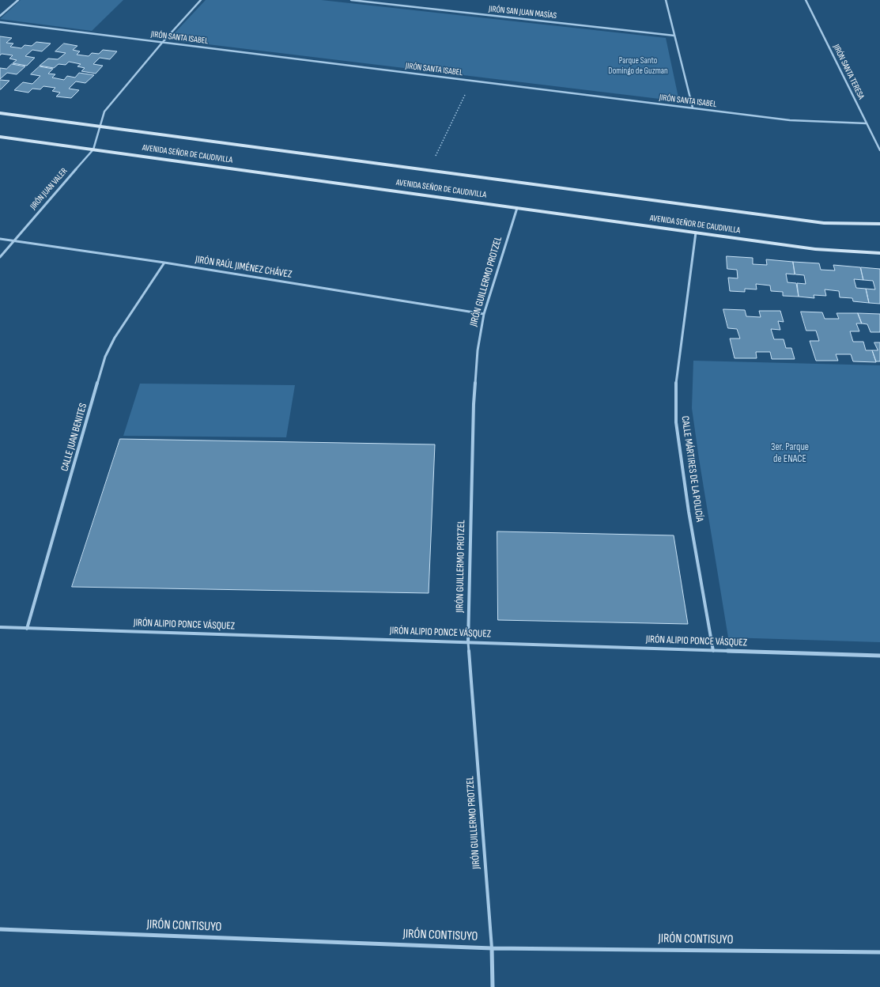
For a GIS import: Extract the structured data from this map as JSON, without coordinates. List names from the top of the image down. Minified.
{"streets":{"main road":["AVENIDA SEÑOR DE CAUDIVILLA"],"street":["JIRÓN SAN JUAN MASÍAS","JIRÓN SANTA ISABEL","JIRÓN SANTA TERESA","JIRÓN JUAN VALER","JIRÓN RAÚL JIMÉNEZ CHÁVEZ","JIRÓN GUILLERMO PROTZEL","CALLE JUAN BENITES","CALLE MÁRTIRES DE LA POLICÍA","JIRÓN ALIPIO PONCE VÁSQUEZ","JIRÓN CONTISUYO"]},"crossings":[["JIRÓN SANTA ISABEL","JIRÓN SANTA TERESA"],["JIRÓN SANTA ISABEL","JIRÓN JUAN VALER"],["AVENIDA SEÑOR DE CAUDIVILLA","JIRÓN JUAN VALER"],["AVENIDA SEÑOR DE CAUDIVILLA","JIRÓN GUILLERMO PROTZEL"],["AVENIDA SEÑOR DE CAUDIVILLA","CALLE MÁRTIRES DE LA POLICÍA"],["JIRÓN JUAN VALER","JIRÓN RAÚL JIMÉNEZ CHÁVEZ"],["JIRÓN RAÚL JIMÉNEZ CHÁVEZ","JIRÓN GUILLERMO PROTZEL"],["JIRÓN RAÚL JIMÉNEZ CHÁVEZ","CALLE JUAN BENITES"],["JIRÓN GUILLERMO PROTZEL","JIRÓN ALIPIO PONCE VÁSQUEZ"],["JIRÓN GUILLERMO PROTZEL","JIRÓN CONTISUYO"],["CALLE JUAN BENITES","JIRÓN ALIPIO PONCE VÁSQUEZ"],["CALLE MÁRTIRES DE LA POLICÍA","JIRÓN ALIPIO PONCE VÁSQUEZ"]],"parks":["Parque Santo Domingo de Guzman","3er. Parque de ENACE"]}
